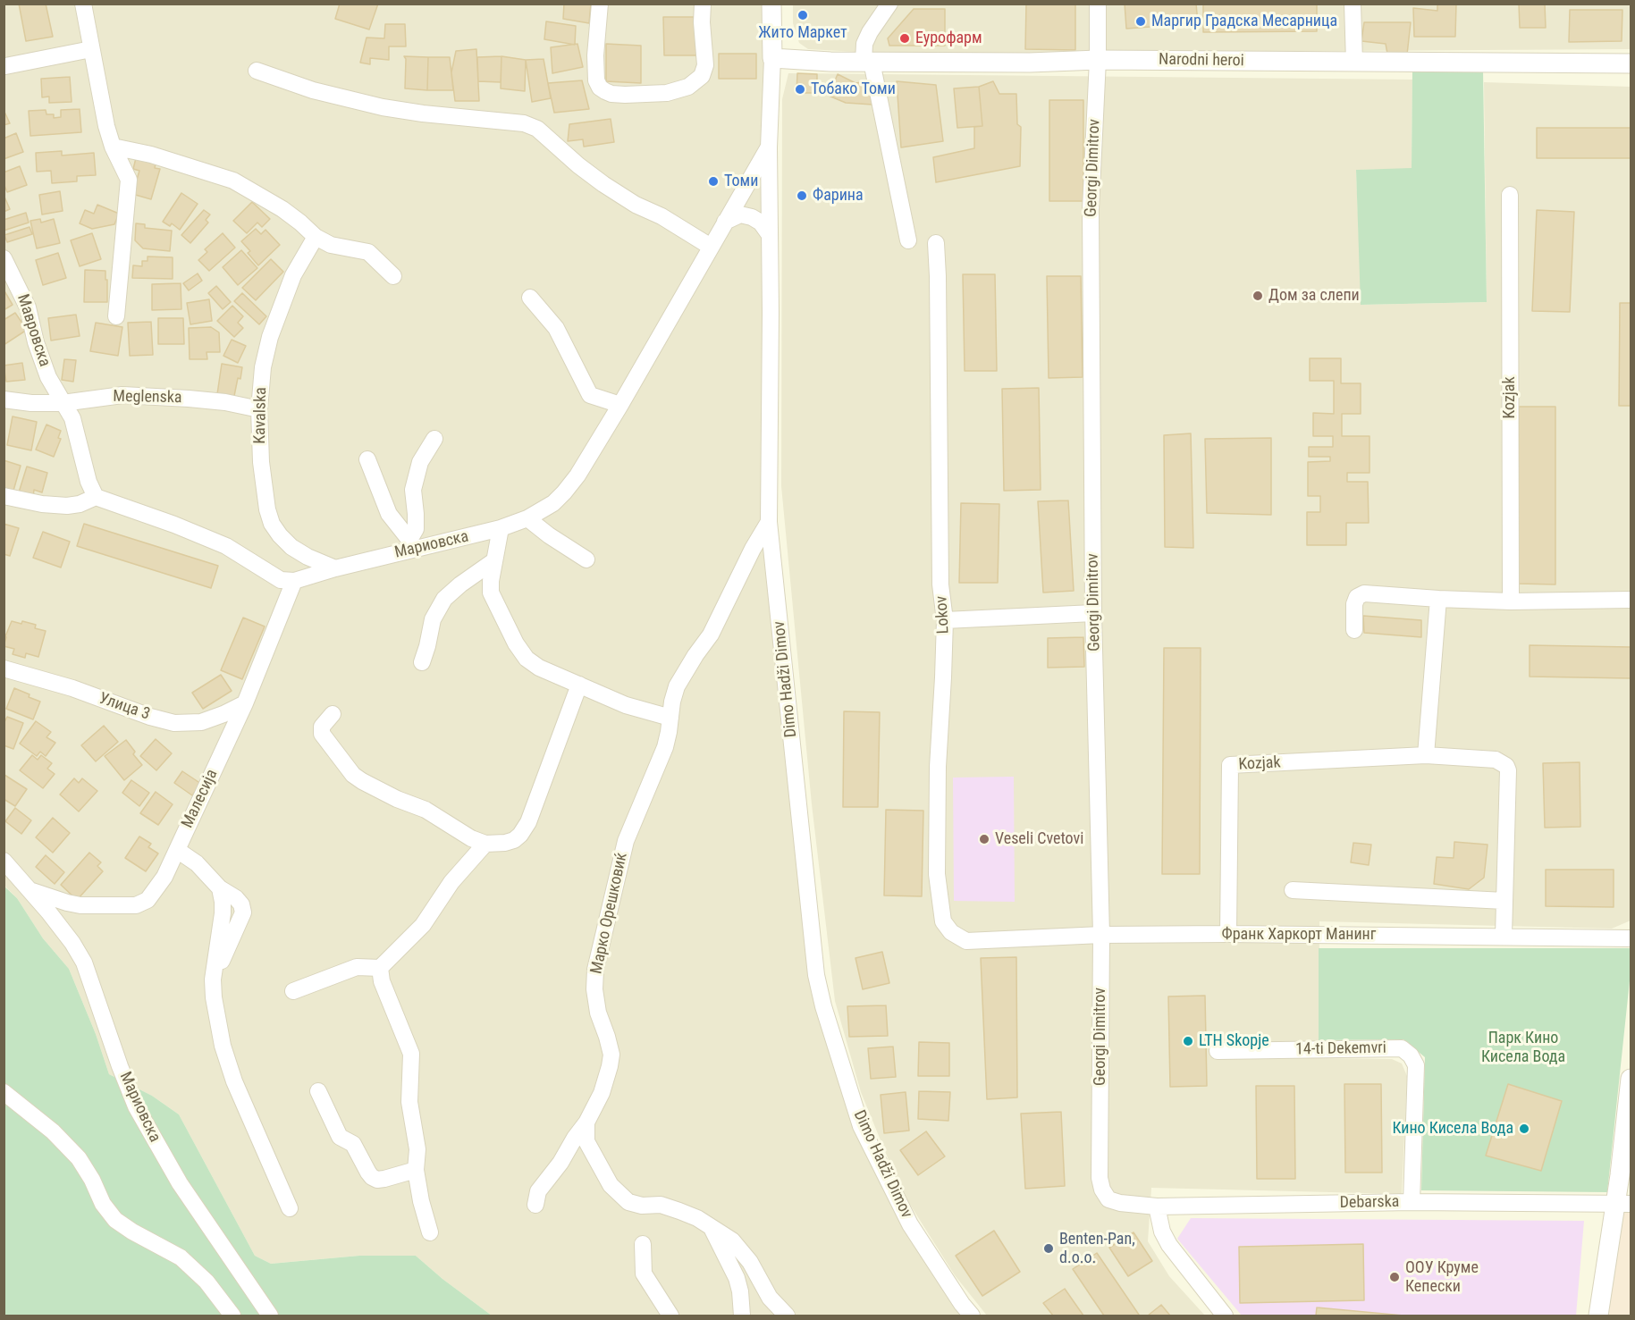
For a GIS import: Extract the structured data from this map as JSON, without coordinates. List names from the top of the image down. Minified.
{"streets":{"street":["Narodni heroi","Georgi Dimitrov","Мавровска","Meglenska","Kozjak","Kavalska","Мариовска","Lokov","Dimo Hadži Dimov","Улица 3","Малесија","Марко Орешковиќ","Франк Харкорт Манинг","14-ti Dekemvri","Debarska"]},"crossings":[["Narodni heroi","Georgi Dimitrov"],["Narodni heroi","Dimo Hadži Dimov"],["Georgi Dimitrov","Франк Харкорт Манинг"],["Georgi Dimitrov","Debarska"],["Мавровска","Meglenska"],["Meglenska","Kavalska"],["Kozjak","Франк Харкорт Манинг"],["Kavalska","Мариовска"],["Мариовска","Dimo Hadži Dimov"],["Мариовска","Малесија"],["Lokov","Франк Харкорт Манинг"],["Dimo Hadži Dimov","Марко Орешковиќ"],["Улица 3","Малесија"],["14-ti Dekemvri","Debarska"]],"parks":["Парк Кино Кисела Вода"],"places":["Жито Маркет","Маргир Градска Месарница","Еурофарм","Тобако Томи","Томи","Фарина","Дом за слепи","Veseli Cvetovi","LTH Skopje","Кино Кисела Вода","Benten-Pan, d.o.o.","ООУ Круме Кепески"]}
